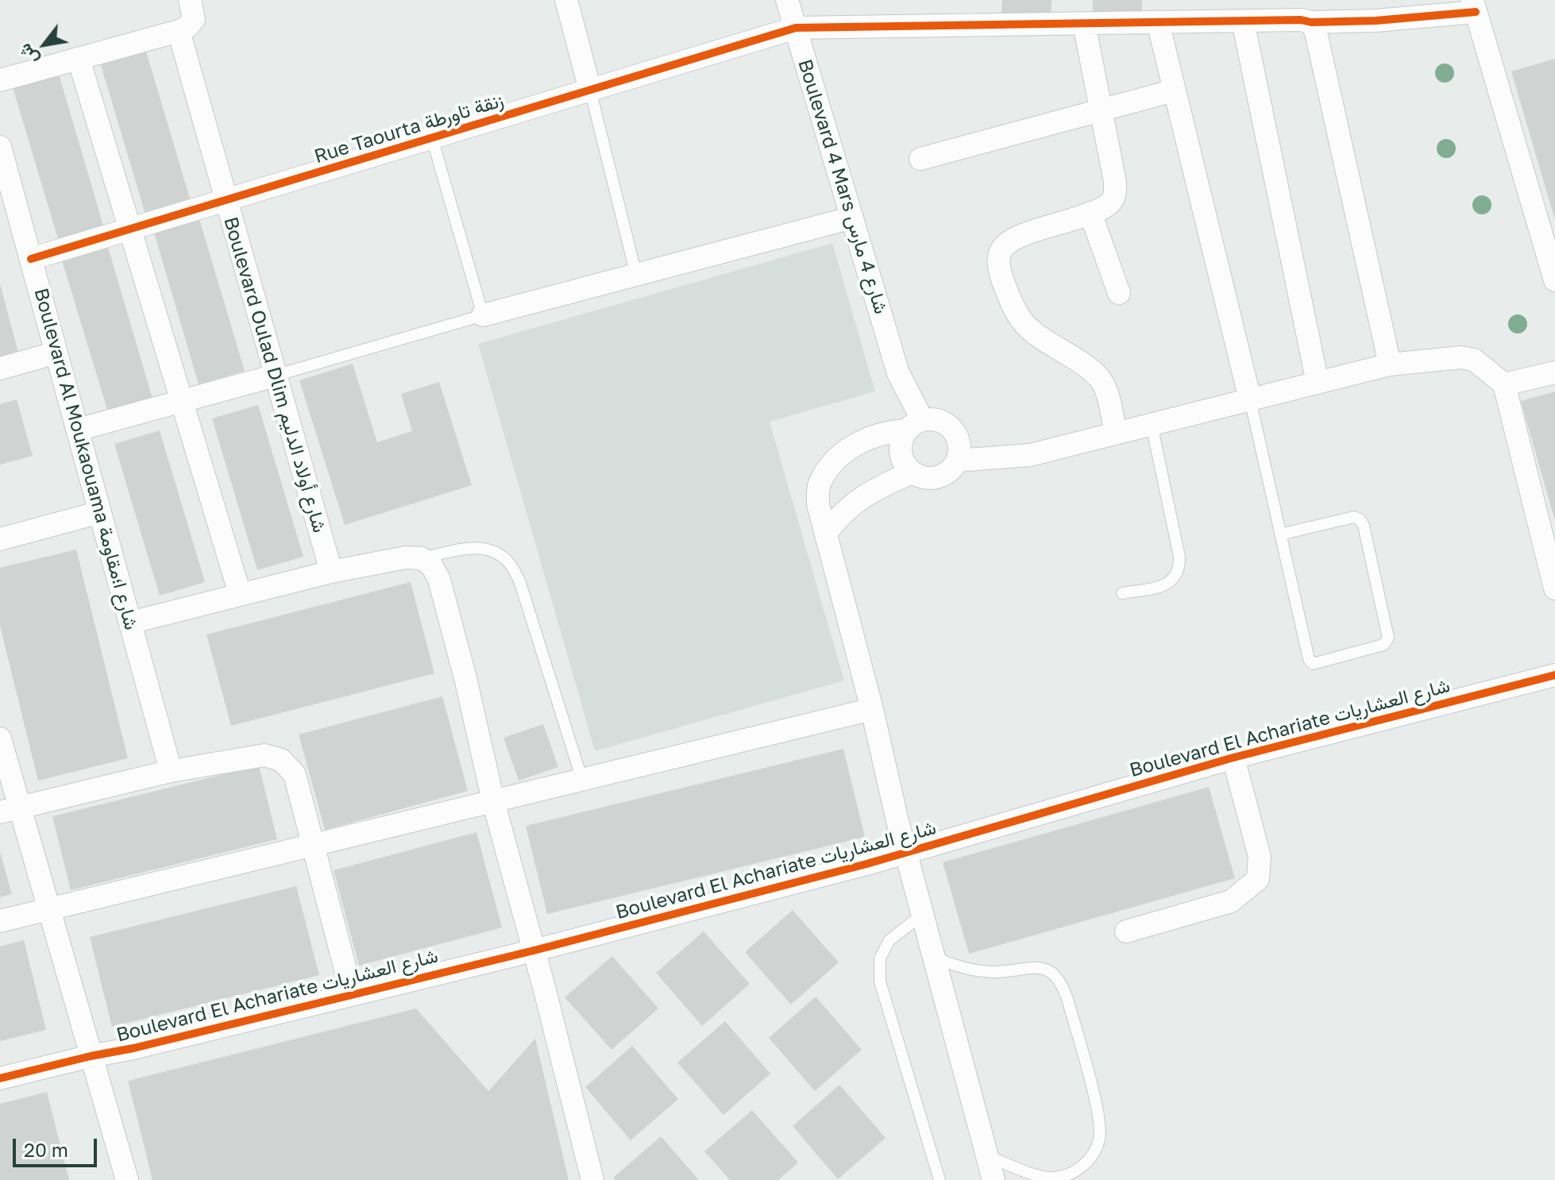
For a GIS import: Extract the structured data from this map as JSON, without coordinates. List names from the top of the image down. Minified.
{"streets":{"street":["Rue Taourta زنقة تاورطة","Boulevard 4 Mars شارع 4 مارس","Boulevard Oulad Dlim شارع أولاد الدليم","Boulevard Al Moukaouama شارع ا؛مقاومة","Boulevard El Achariate شارع العشاريات"]},"crossings":[["Rue Taourta زنقة تاورطة","Boulevard 4 Mars شارع 4 مارس"],["Rue Taourta زنقة تاورطة","Boulevard Oulad Dlim شارع أولاد الدليم"],["Rue Taourta زنقة تاورطة","Boulevard Al Moukaouama شارع ا؛مقاومة"]],"scale_bar":"20 m","north":"bottom left"}
